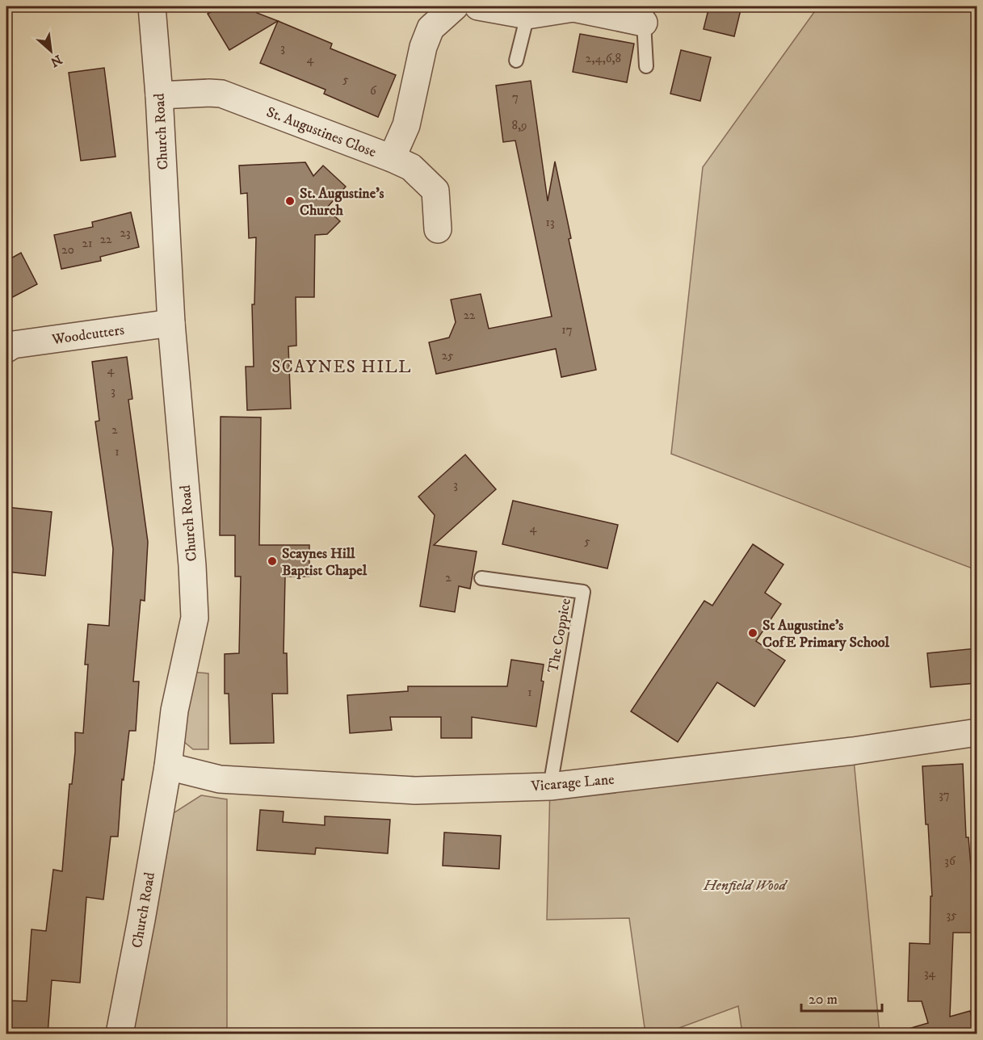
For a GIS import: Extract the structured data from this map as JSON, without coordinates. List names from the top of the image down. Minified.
{"streets":{"street":["Church Road","St. Augustines Close","Woodcutters","Vicarage Lane"],"lane":["The Coppice"]},"crossings":[["Church Road","St. Augustines Close"],["Church Road","Woodcutters"],["Church Road","Vicarage Lane"],["The Coppice","Vicarage Lane"]],"districts":["SCAYNES HILL"],"parks":["Henfield Wood"],"places":["St. Augustine's Church","Scaynes Hill Baptist Chapel","St Augustine's CofE Primary School"],"house_numbers":["3","2,4,6,8","4","5","6","7","8,9","13","23","22","21","20","22","17","25","4","3","2","1","3","4","5","2","1","37","36","35","34"],"scale_bar":"20 m","north":"bottom right"}
